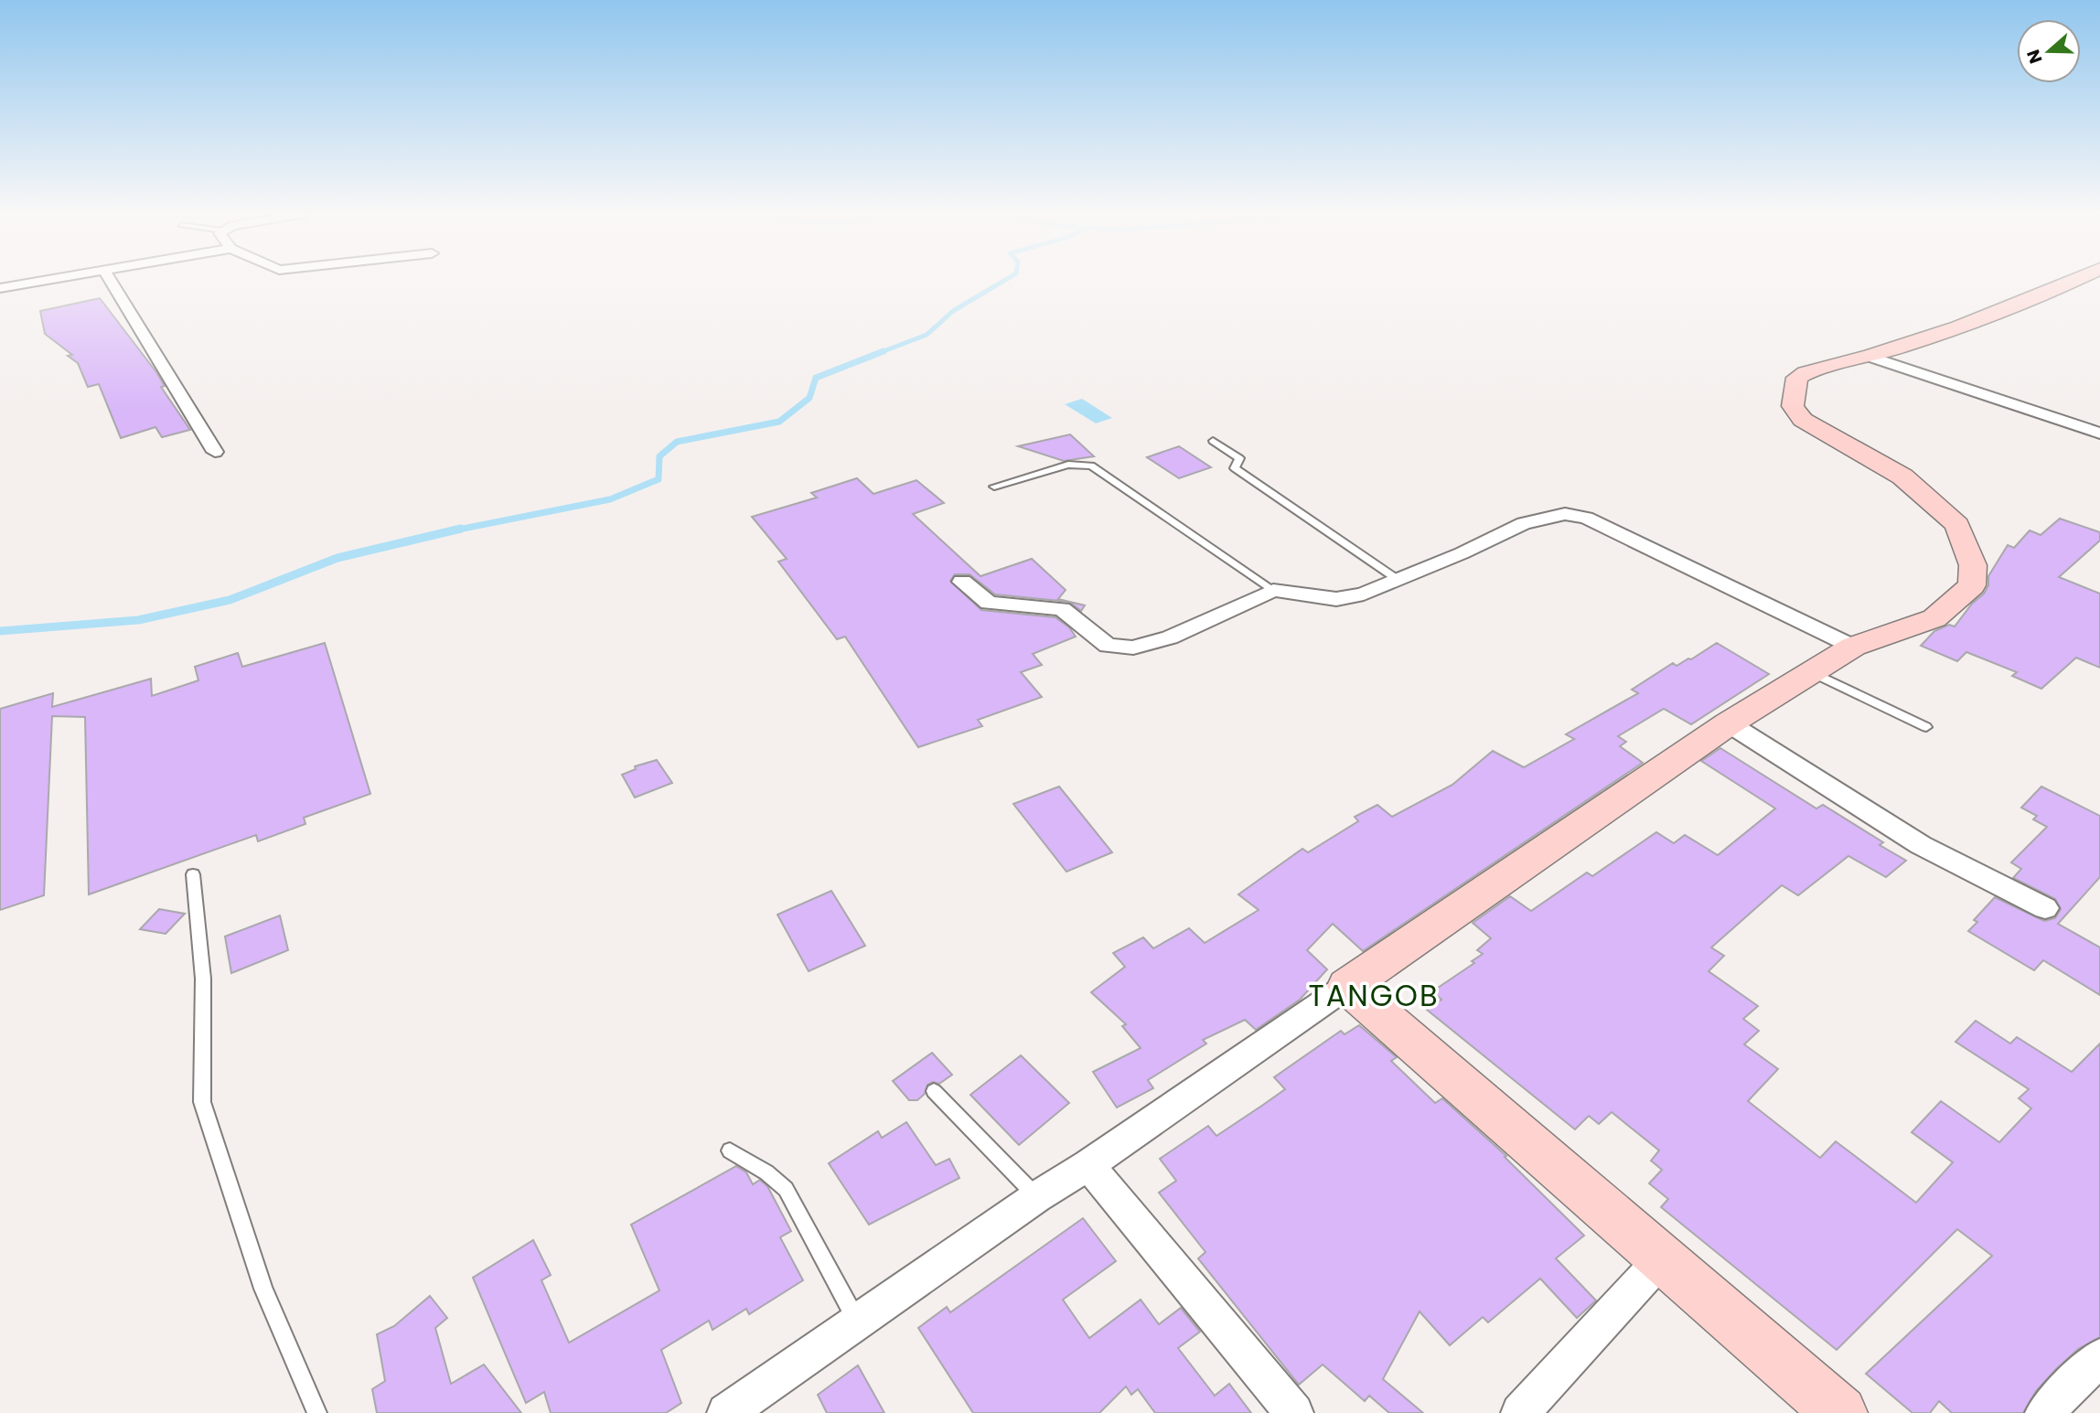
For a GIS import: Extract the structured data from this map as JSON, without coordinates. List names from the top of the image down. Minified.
{"districts":["TANGOB"],"north":"left"}
